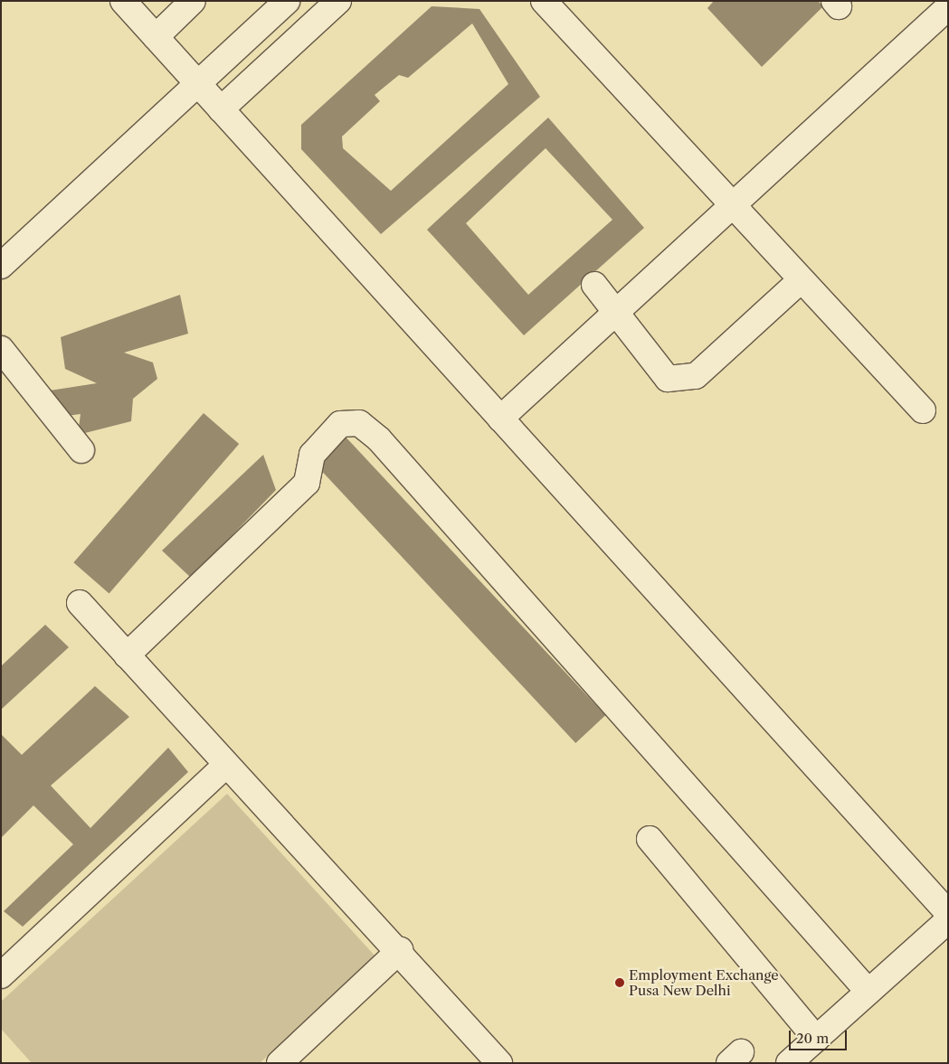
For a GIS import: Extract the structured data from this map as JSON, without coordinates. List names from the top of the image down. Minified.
{"places":["Employment Exchange Pusa New Delhi"],"scale_bar":"20 m"}
